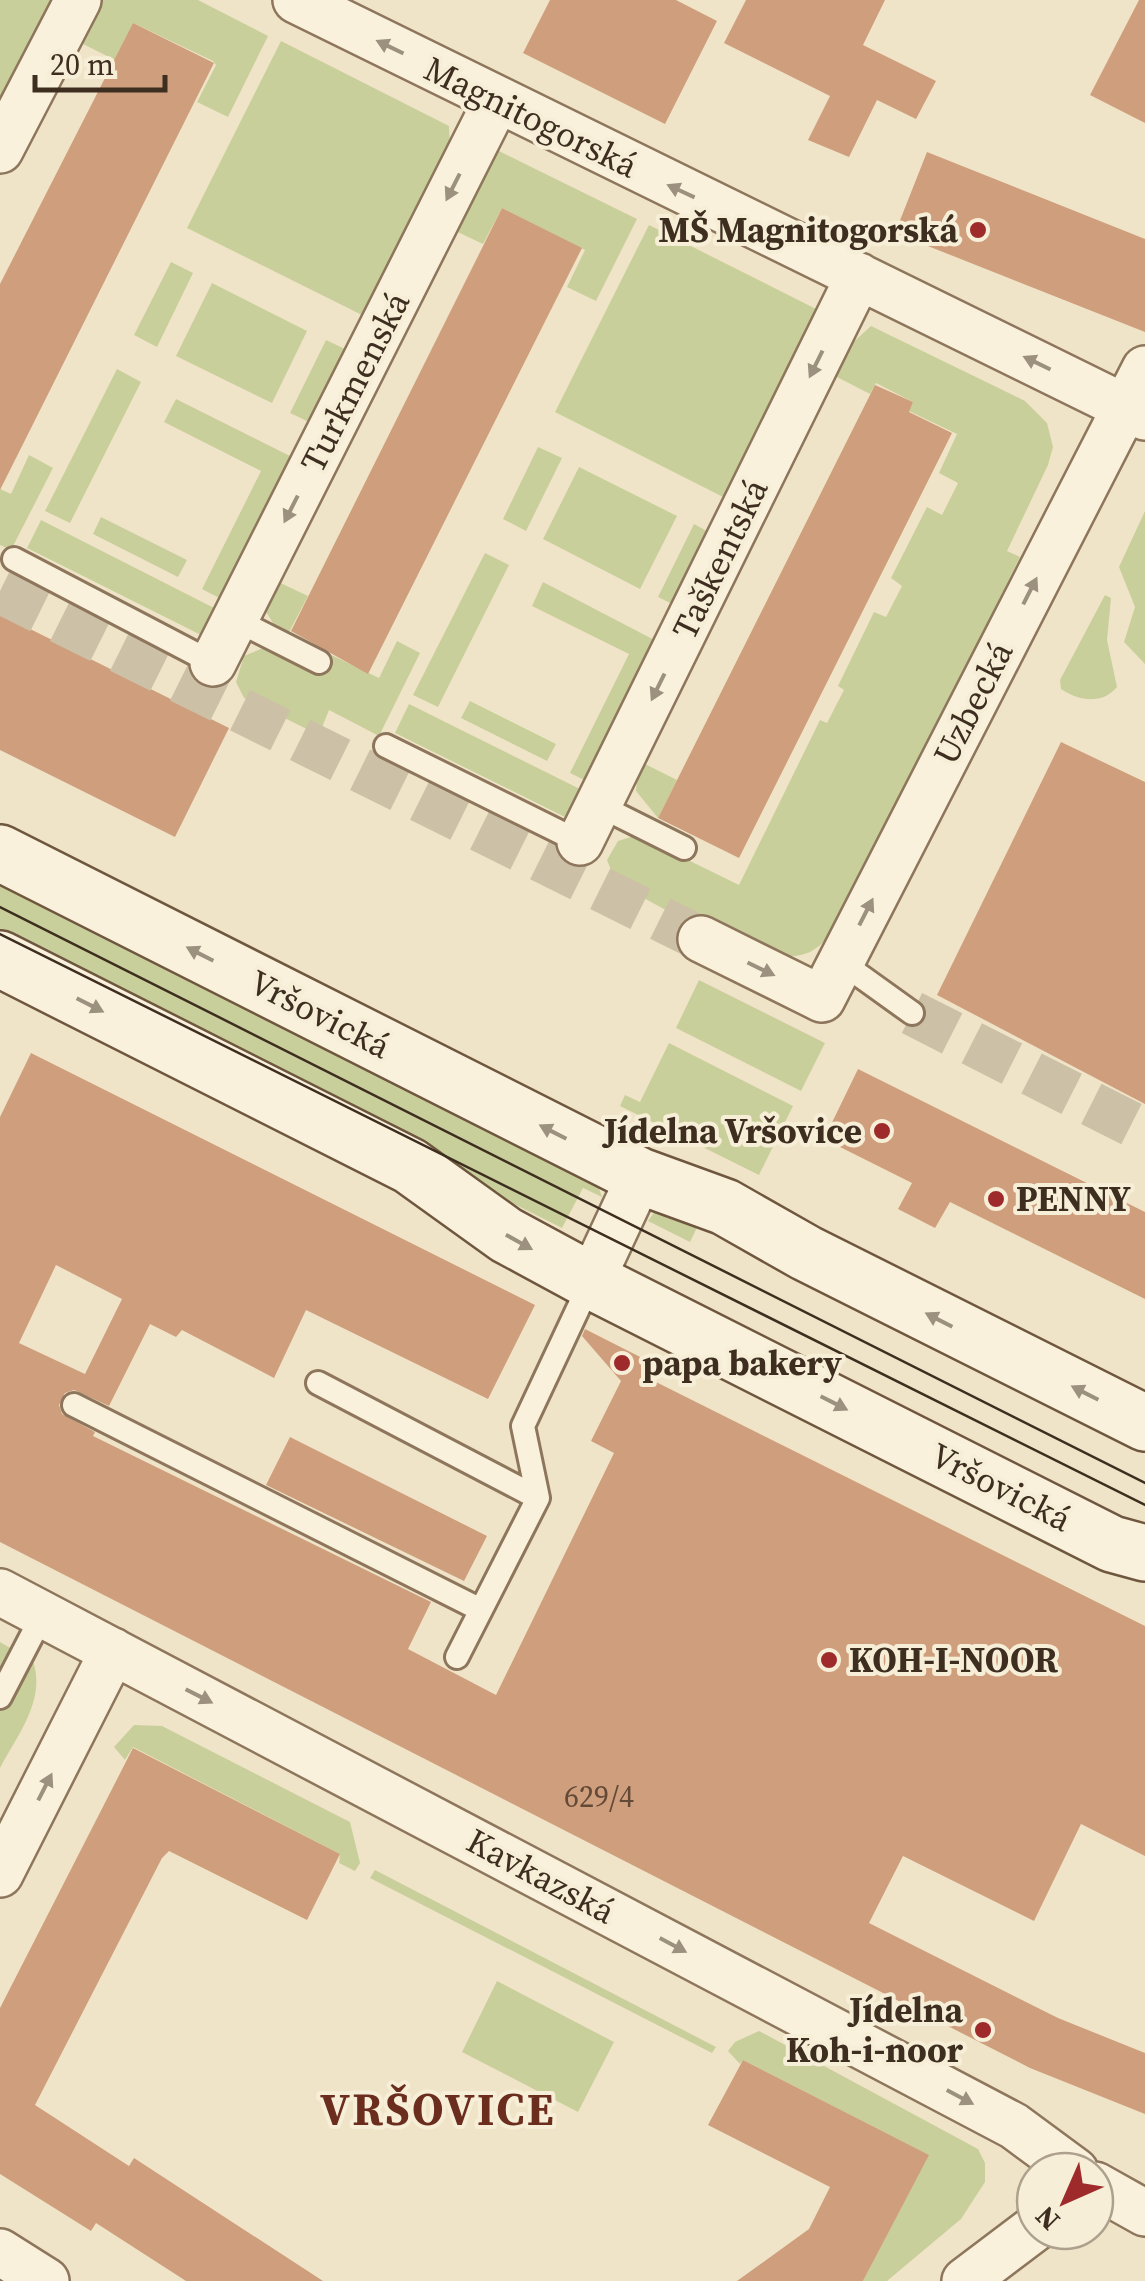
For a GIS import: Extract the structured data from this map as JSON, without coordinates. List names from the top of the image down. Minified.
{"streets":{"main road":["Vršovická"],"street":["Magnitogorská","Turkmenská","Taškentská","Uzbecká","Kavkazská"]},"crossings":[["Magnitogorská","Turkmenská"],["Magnitogorská","Taškentská"],["Magnitogorská","Uzbecká"]],"one_way":["Magnitogorská","Turkmenská","Taškentská","Uzbecká","Kavkazská"],"districts":["VRŠOVICE"],"places":["MŠ Magnitogorská","Jídelna Vršovice","PENNY","papa bakery","KOH-I-NOOR","Jídelna Koh-i-noor"],"house_numbers":["629/4"],"scale_bar":"20 m","north":"bottom left"}
